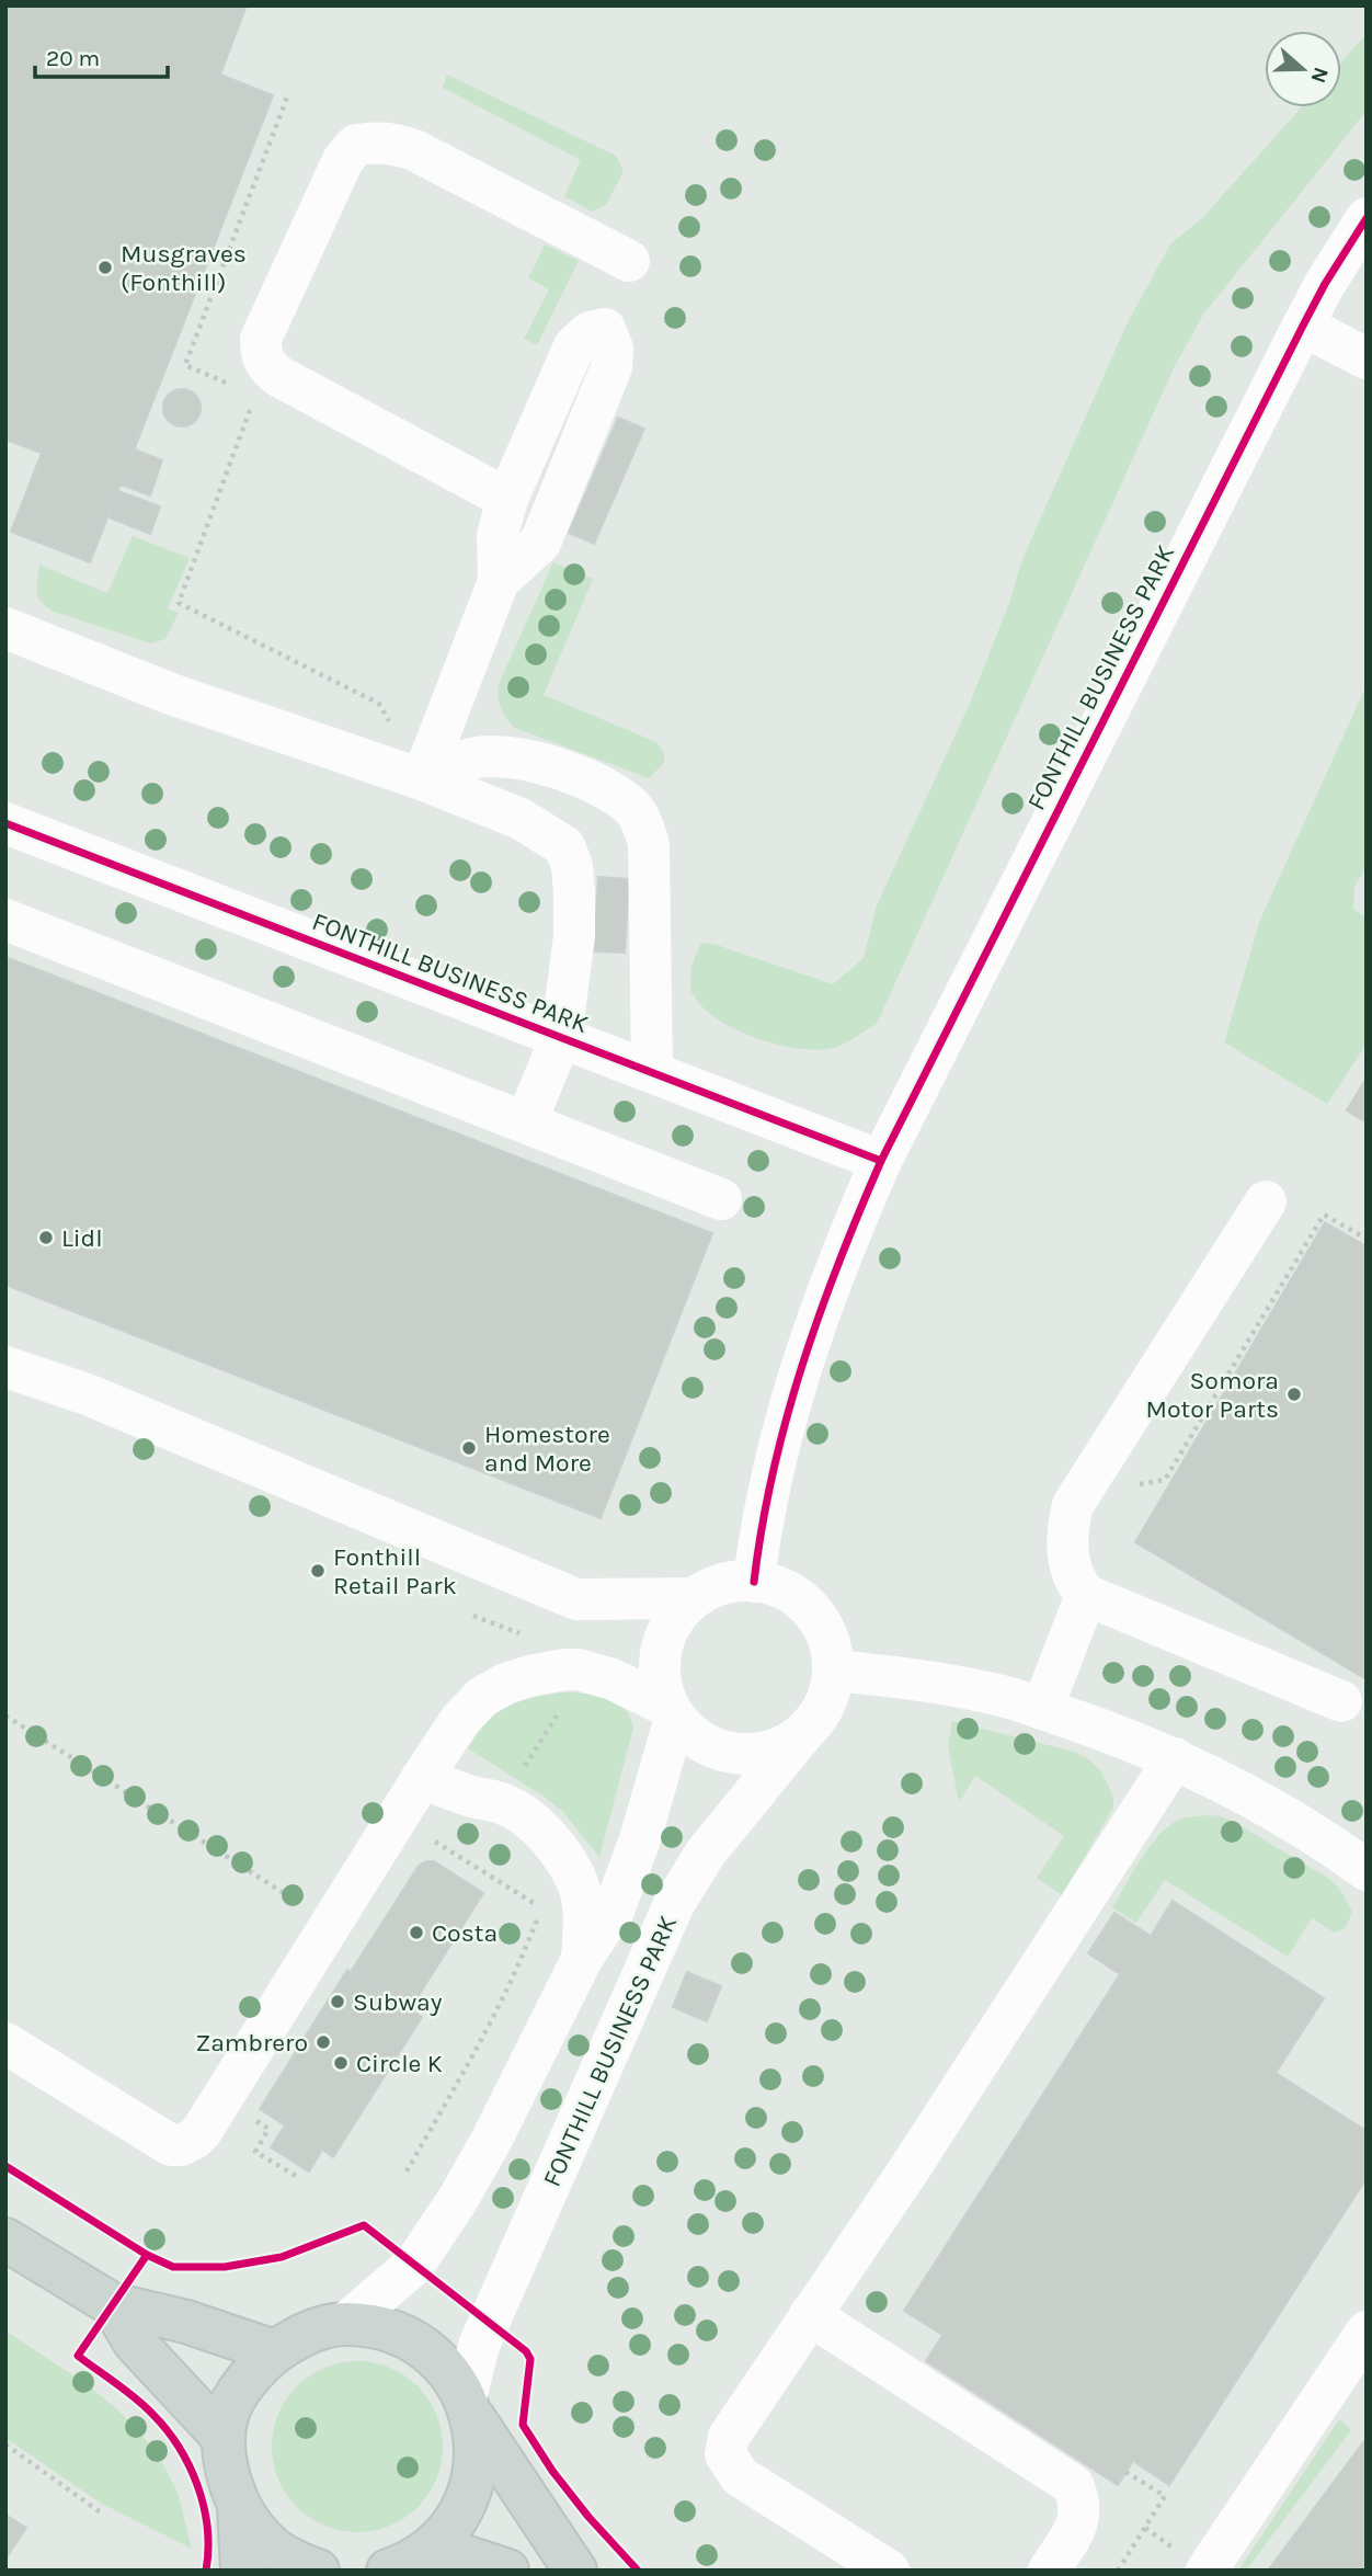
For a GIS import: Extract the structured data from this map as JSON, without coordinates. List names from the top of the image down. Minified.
{"streets":{"street":["FONTHILL BUSINESS PARK"]},"places":["Musgraves (Fonthill)","Lidl","Somora Motor Parts","Homestore and More","Fonthill Retail Park","Costa","Subway","Zambrero","Circle K"],"scale_bar":"20 m","north":"right"}
